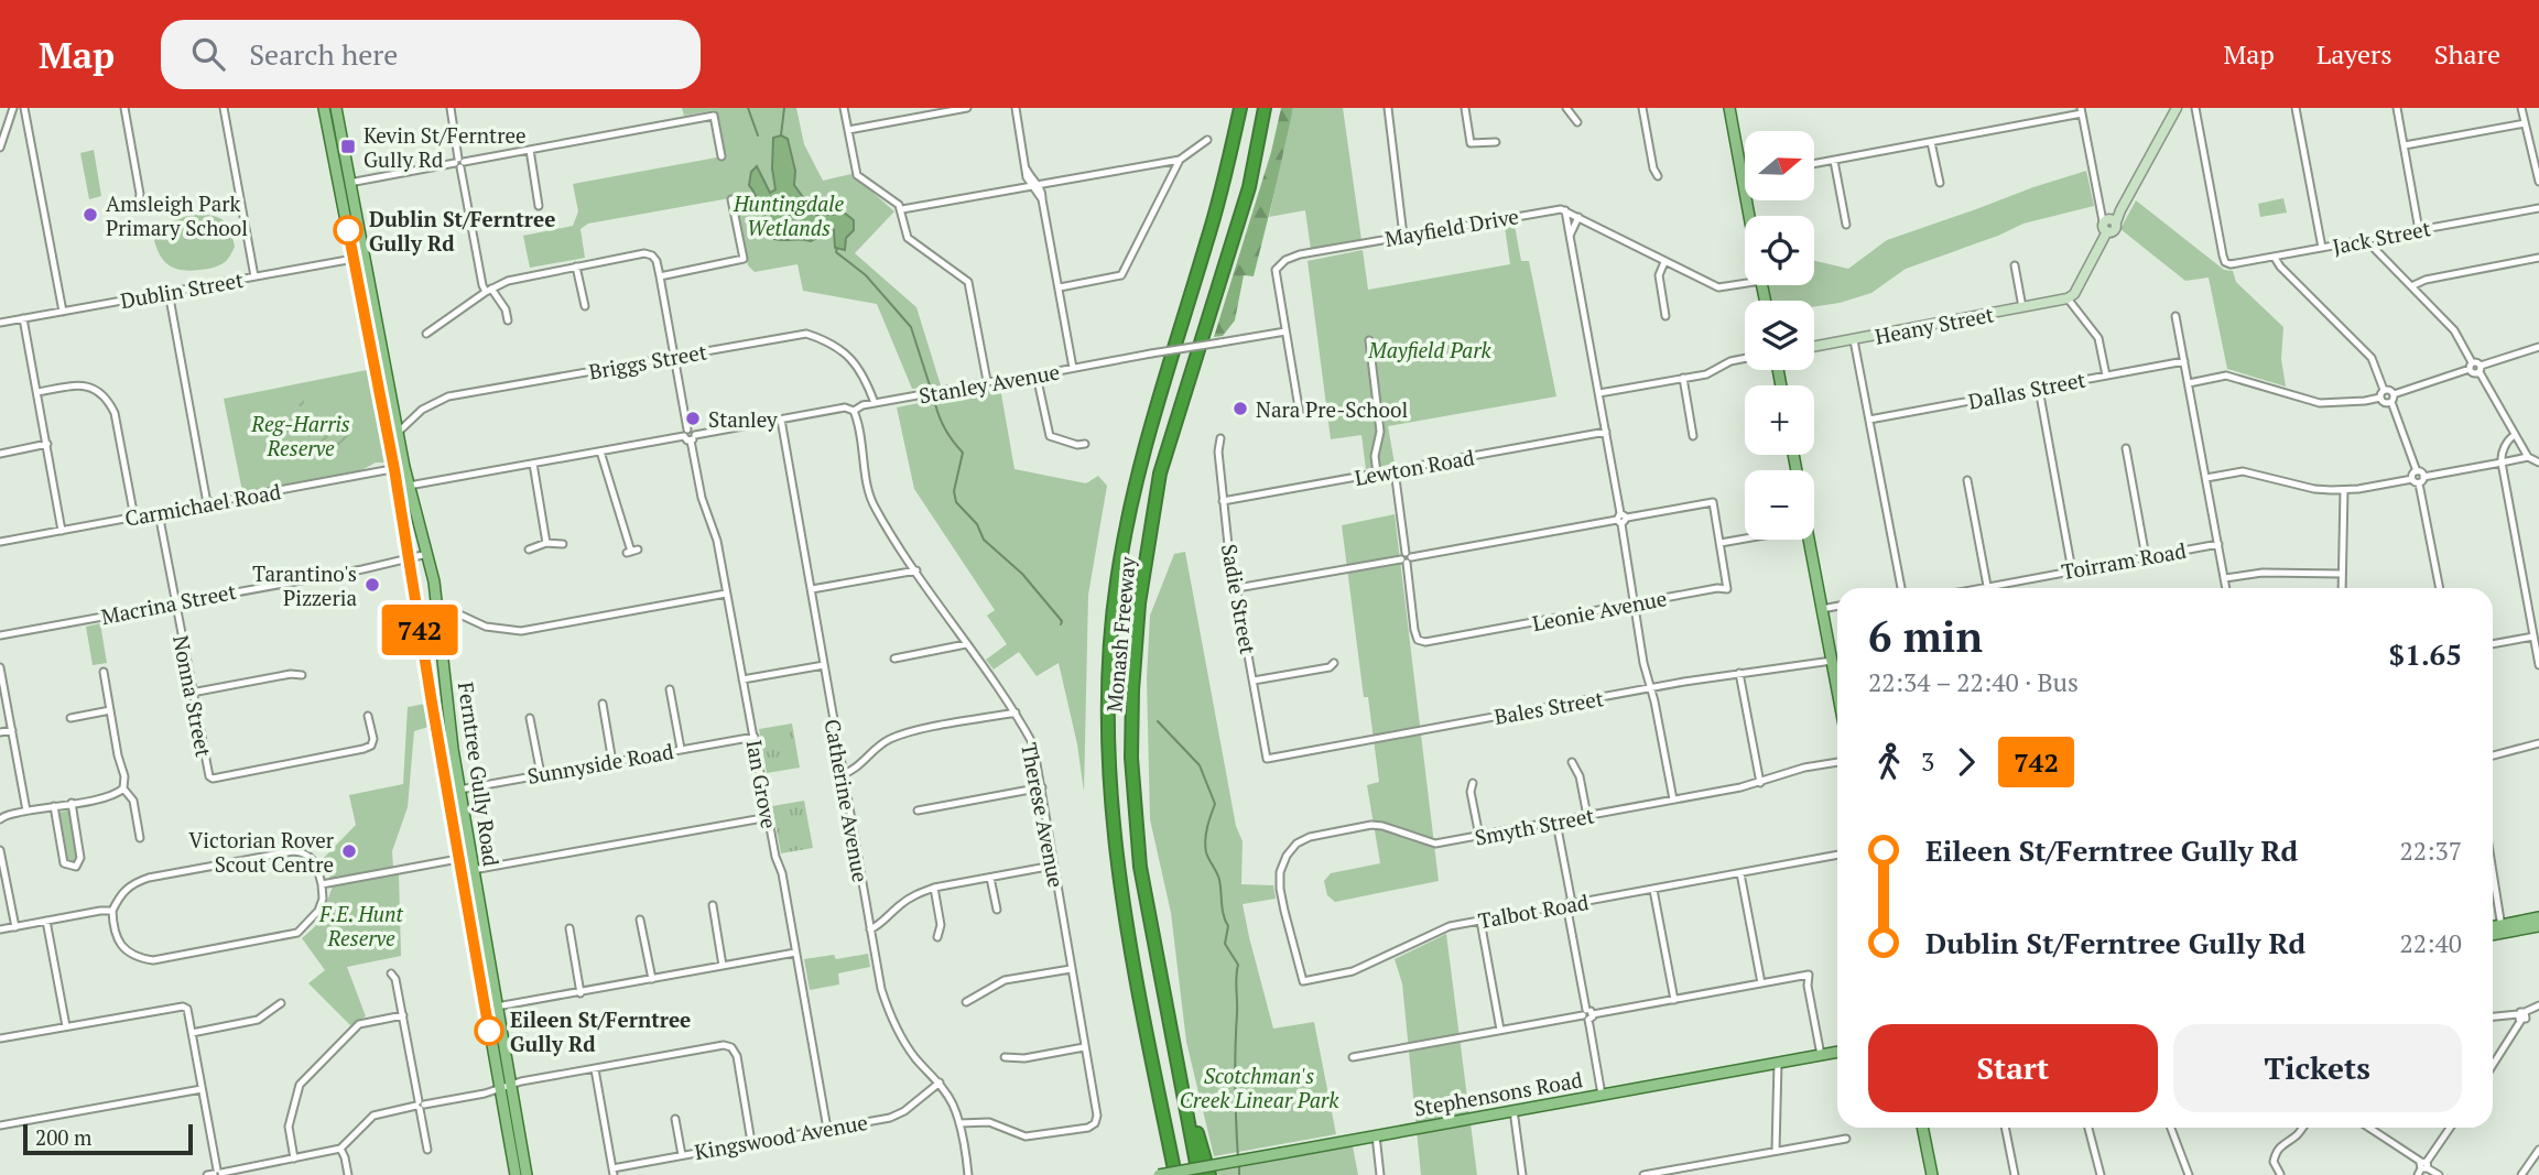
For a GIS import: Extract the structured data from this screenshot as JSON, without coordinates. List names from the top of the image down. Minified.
{"streets":{"highway":["Monash Freeway"],"main road":["Ferntree Gully Road","Stephensons Road"],"street":["Mayfield Drive","Jack Street","Dublin Street","Heany Street","Briggs Street","Stanley Avenue","Dallas Street","Lewton Road","Carmichael Road","Toirram Road","Sadie Street","Macrina Street","Leonie Avenue","Nonna Street","Bales Street","Sunnyside Road","Ian Grove","Catherine Avenue","Therese Avenue","Smyth Street","Talbot Road","Kingswood Avenue"]},"crossings":[["Mayfield Drive","Stanley Avenue"],["Dublin Street","Ferntree Gully Road"],["Briggs Street","Stanley Avenue"],["Briggs Street","Ferntree Gully Road"],["Briggs Street","Ian Grove"],["Stanley Avenue","Ferntree Gully Road"],["Stanley Avenue","Ian Grove"],["Stanley Avenue","Catherine Avenue"],["Stanley Avenue","Therese Avenue"],["Lewton Road","Sadie Street"],["Carmichael Road","Nonna Street"],["Carmichael Road","Ferntree Gully Road"],["Sadie Street","Bales Street"],["Macrina Street","Nonna Street"],["Macrina Street","Ferntree Gully Road"],["Sunnyside Road","Ferntree Gully Road"],["Sunnyside Road","Ian Grove"],["Ian Grove","Kingswood Avenue"],["Catherine Avenue","Therese Avenue"],["Catherine Avenue","Kingswood Avenue"],["Smyth Street","Talbot Road"]],"parks":["Huntingdale Wetlands","Mayfield Park","Reg-Harris Reserve","F.E. Hunt Reserve","Scotchman's Creek Linear Park"],"places":{"transit":["Kevin St/Ferntree Gully Rd"],"other":["Amsleigh Park Primary School","Dublin St/Ferntree Gully Rd","Nara Pre-School","Stanley","Tarantino's Pizzeria","Victorian Rover Scout Centre","Eileen St/Ferntree Gully Rd"]},"lines":["bus line 742"],"scale_bar":"200 m","north":"right","page":{"header":"Map","search":"Search here","nav":["Map","Layers","Share"],"on_map":"742","map_buttons":["+","−"],"heading":["6 min","22:34 – 22:40 · Bus","$1.65"],"legs":["3","742"],"list":[{"name":"Eileen St/Ferntree Gully Rd","value":"22:37"},{"name":"Dublin St/Ferntree Gully Rd","value":"22:40"}],"buttons":["Start","Tickets"],"scale":"200 m"}}
